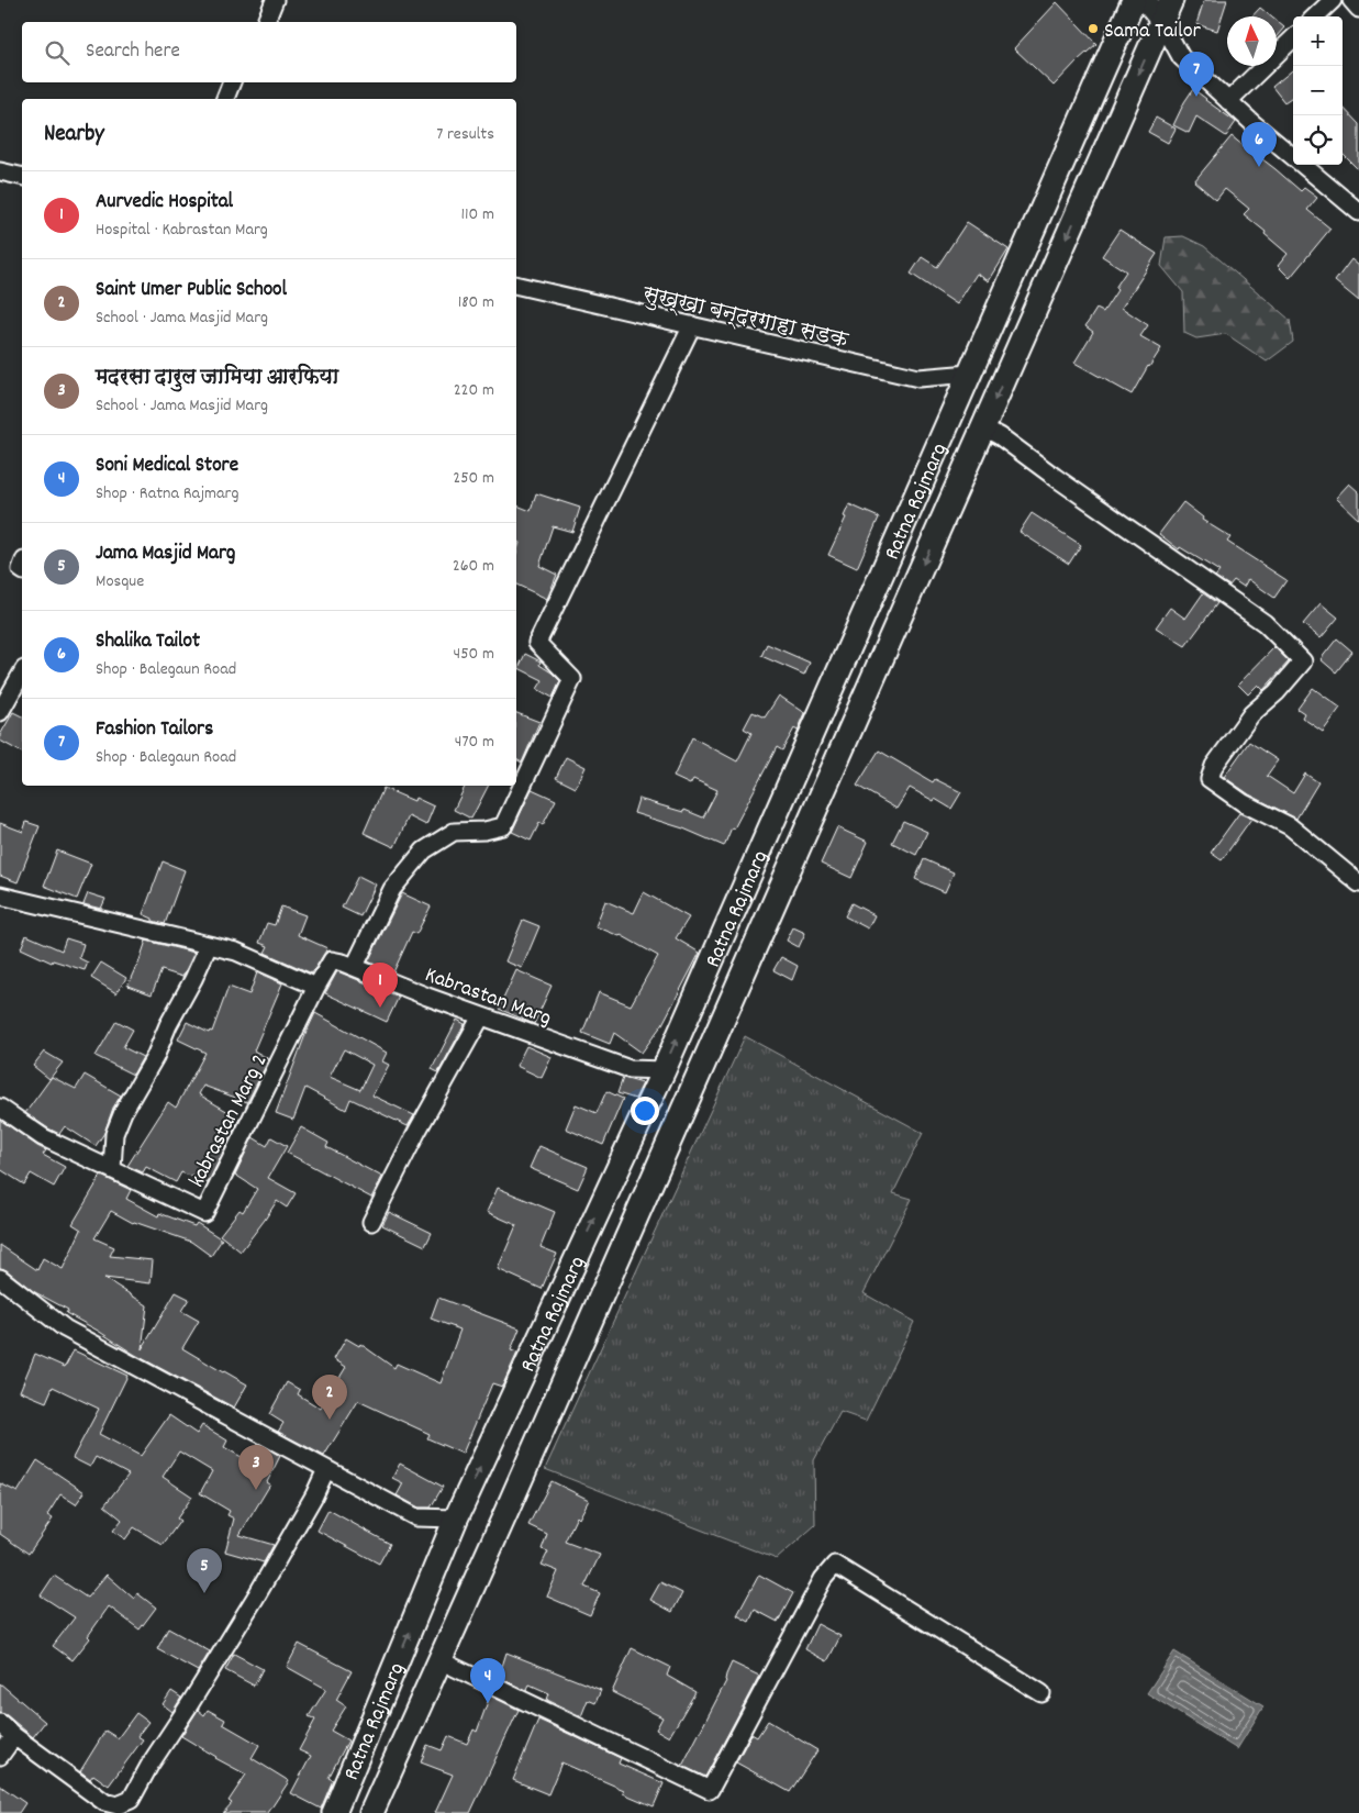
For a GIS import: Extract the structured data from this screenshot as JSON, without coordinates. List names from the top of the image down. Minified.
{"streets":{"highway":["Ratna Rajmarg"],"street":["सुख्खा बन्दरगाहा सडक","Kabrastan Marg","kabrastan Marg 2"]},"crossings":[["सुख्खा बन्दरगाहा सडक","Ratna Rajmarg"],["Ratna Rajmarg","Kabrastan Marg"],["Kabrastan Marg","kabrastan Marg 2"]],"places":["Sama Tailor"],"north":"top","page":{"map_buttons":["+","−"],"search":"Search here","pins":["7","6","1","2","3","5","4"],"heading":["Nearby","7 results"],"list":[{"mark":"1","name":"Aurvedic Hospital","note":"Hospital · Kabrastan Marg","value":"110 m"},{"mark":"2","name":"Saint Umer Public School","note":"School · Jama Masjid Marg","value":"180 m"},{"mark":"3","name":"मदरसा दारुल जामिया आरफिया","note":"School · Jama Masjid Marg","value":"220 m"},{"mark":"4","name":"Soni Medical Store","note":"Shop · Ratna Rajmarg","value":"250 m"},{"mark":"5","name":"Jama Masjid Marg","note":"Mosque","value":"260 m"},{"mark":"6","name":"Shalika Tailot","note":"Shop · Balegaun Road","value":"450 m"},{"mark":"7","name":"Fashion Tailors","note":"Shop · Balegaun Road","value":"470 m"}]}}
